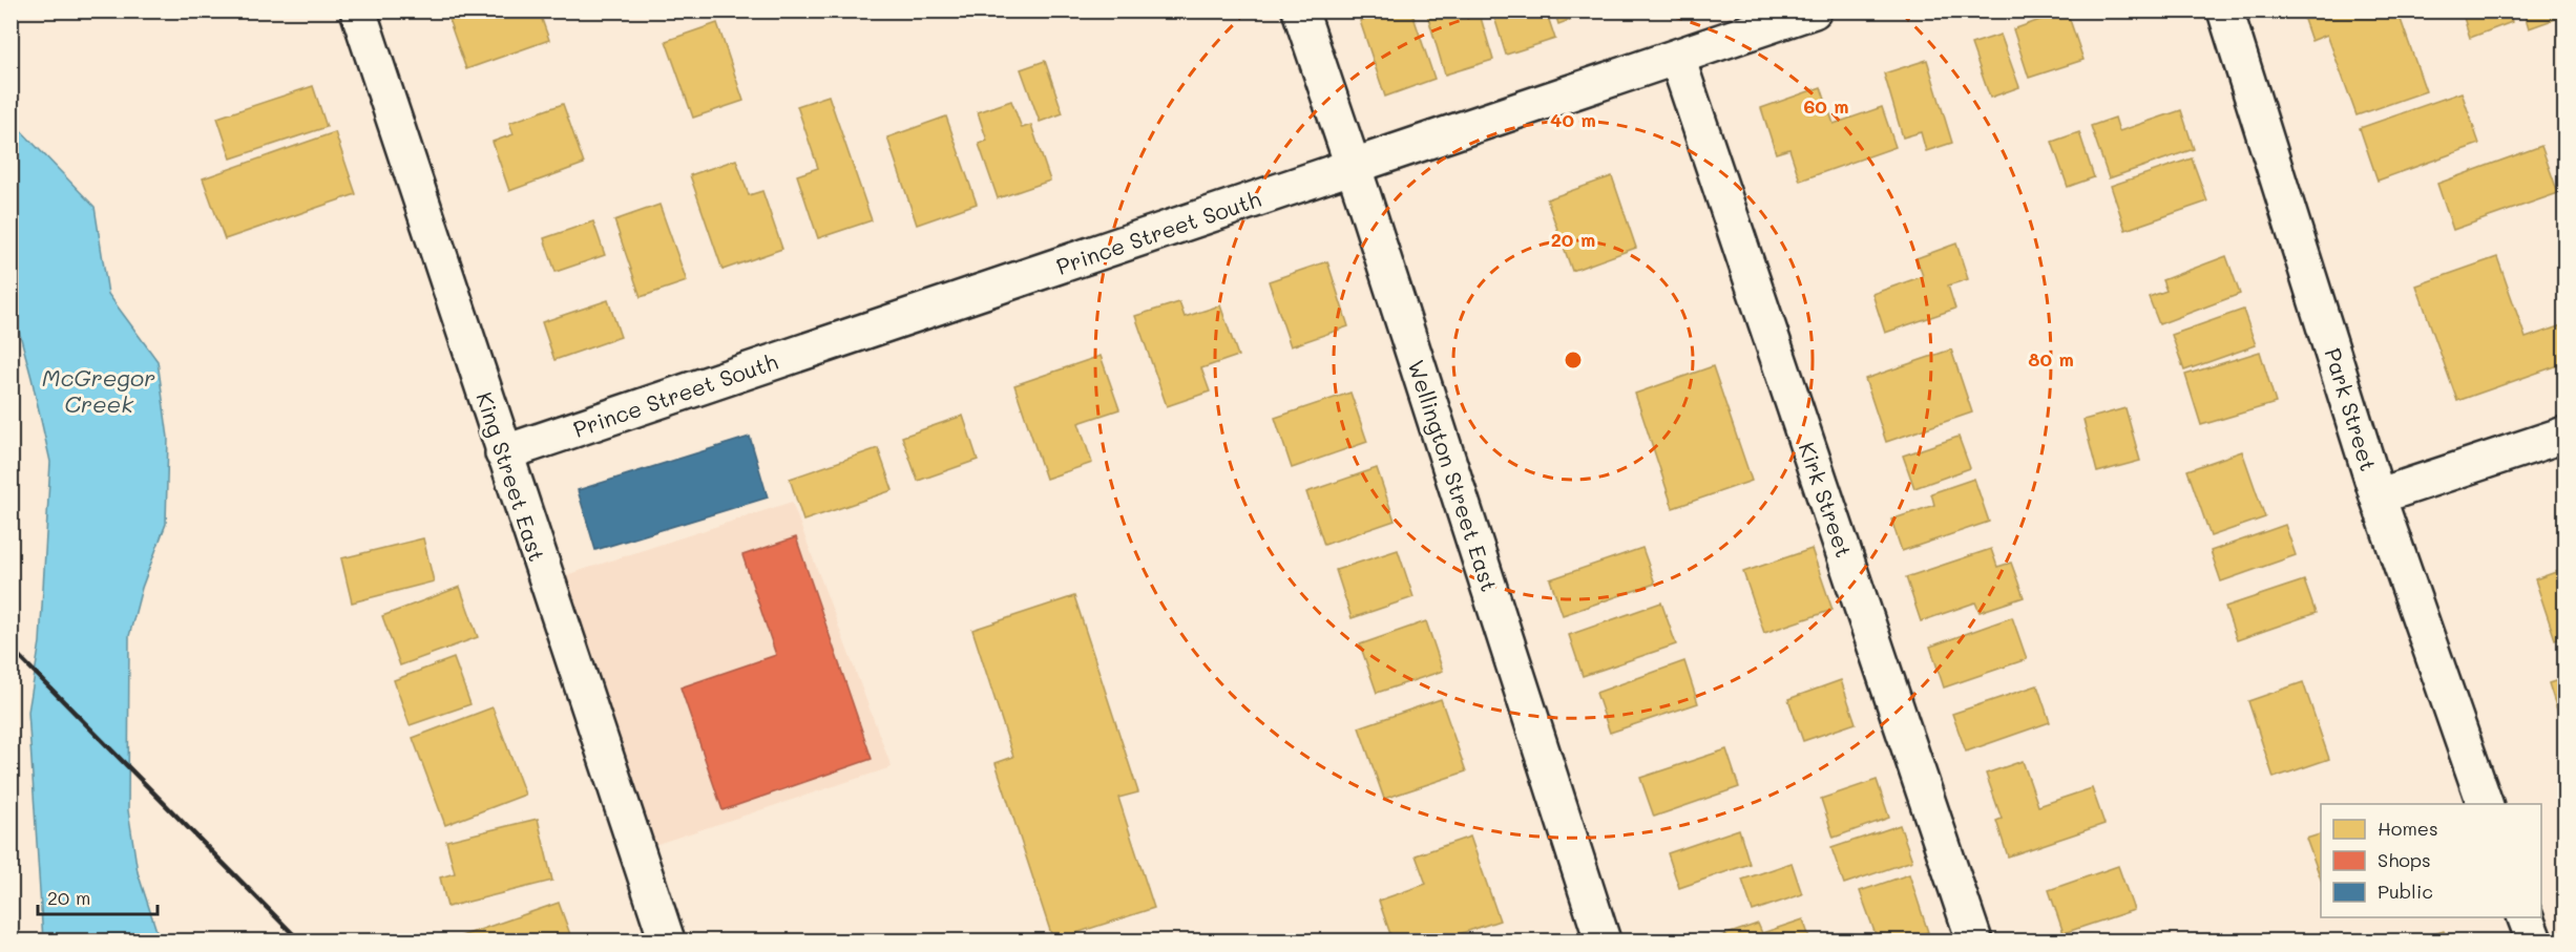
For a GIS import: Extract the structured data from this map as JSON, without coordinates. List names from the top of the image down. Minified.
{"streets":{"street":["Prince Street South","Park Street","Wellington Street East","King Street East","Kirk Street"]},"crossings":[["Prince Street South","Wellington Street East"],["Prince Street South","King Street East"],["Prince Street South","Kirk Street"]],"water":["McGregor Creek"],"legend":["Homes","Shops","Public"],"scale_bar":"20 m","rings":["60 m","40 m","20 m","80 m"]}
